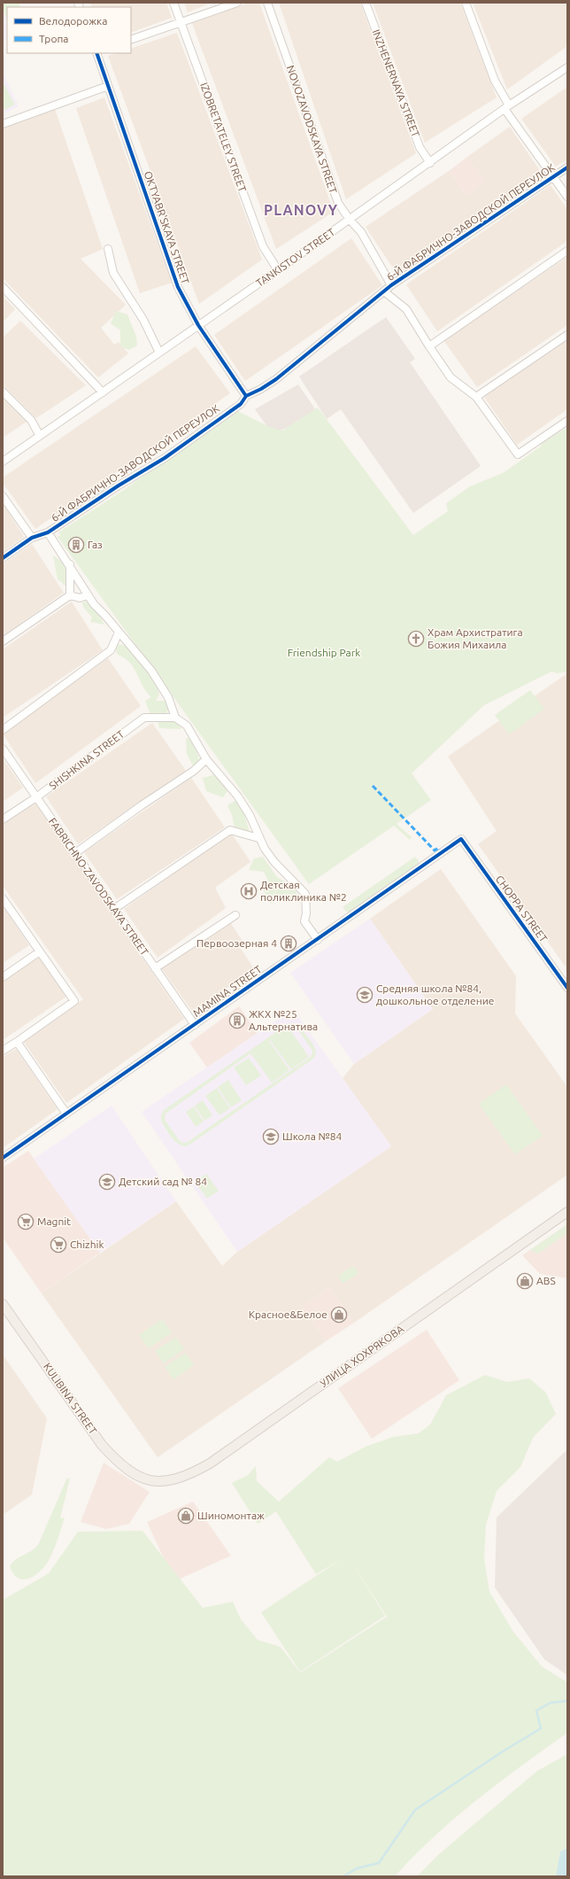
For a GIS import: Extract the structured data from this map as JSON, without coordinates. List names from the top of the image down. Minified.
{"streets":{"main road":["УЛИЦА ХОХРЯКОВА","KULIBINA STREET"],"street":["INZHENERNAYA STREET","NOVOZAVODSKAYA STREET","IZOBRETATELEY STREET","6-Й ФАБРИЧНО-ЗАВОДСКОЙ ПЕРЕУЛОК","OKTYABR'SKAYA STREET","TANKISTOV STREET","SHISHKINA STREET","FABRICHNO-ZAVODSKAYA STREET","CHOPPA STREET","MAMINA STREET"]},"crossings":[["INZHENERNAYA STREET","TANKISTOV STREET"],["NOVOZAVODSKAYA STREET","6-Й ФАБРИЧНО-ЗАВОДСКОЙ ПЕРЕУЛОК"],["NOVOZAVODSKAYA STREET","TANKISTOV STREET"],["IZOBRETATELEY STREET","TANKISTOV STREET"],["6-Й ФАБРИЧНО-ЗАВОДСКОЙ ПЕРЕУЛОК","OKTYABR'SKAYA STREET"],["OKTYABR'SKAYA STREET","TANKISTOV STREET"],["SHISHKINA STREET","FABRICHNO-ZAVODSKAYA STREET"],["FABRICHNO-ZAVODSKAYA STREET","MAMINA STREET"],["CHOPPA STREET","MAMINA STREET"],["УЛИЦА ХОХРЯКОВА","KULIBINA STREET"]],"districts":["PLANOVY"],"parks":["Friendship Park"],"places":{"building":["Газ","Первоозерная 4","ЖКХ №25 Альтернатива"],"church":["Храм Архистратига Божия Михаила"],"hospital":["Детская поликлиника №2"],"school or university":["Средняя школа №84, дошкольное отделение","Школа №84","Детский сад № 84"],"supermarket":["Magnit","Chizhik"],"shop":["ABS","Красное&Белое","Шиномонтаж"]},"legend":["Велодорожка","Тропа"]}
